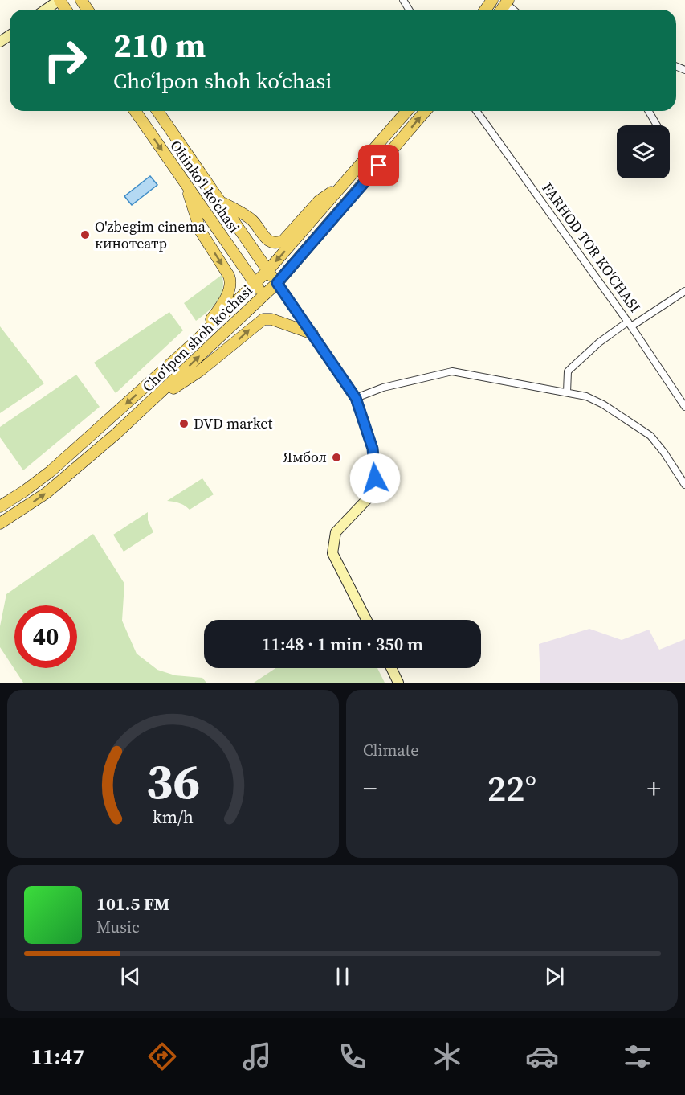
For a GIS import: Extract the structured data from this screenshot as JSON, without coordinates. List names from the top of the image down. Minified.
{"streets":{"main road":["Oltinkoʻl koʻchasi","Choʻlpon shoh koʻchasi"],"street":["FARHOD TOR KO'CHASI"]},"crossings":[["Oltinkoʻl koʻchasi","Choʻlpon shoh koʻchasi"]],"places":["O'zbegim cinema кинотеатр","DVD market","Ямбол"],"page":{"turn":["210 m","Choʻlpon shoh koʻchasi"],"limit":"40","trip":"11:48 · 1 min · 350 m","tile":"Climate","heat":["−","22°","+"],"song":["101.5 FM","Music"],"tabs":"11:47","gauge":["36","km/h"]}}
